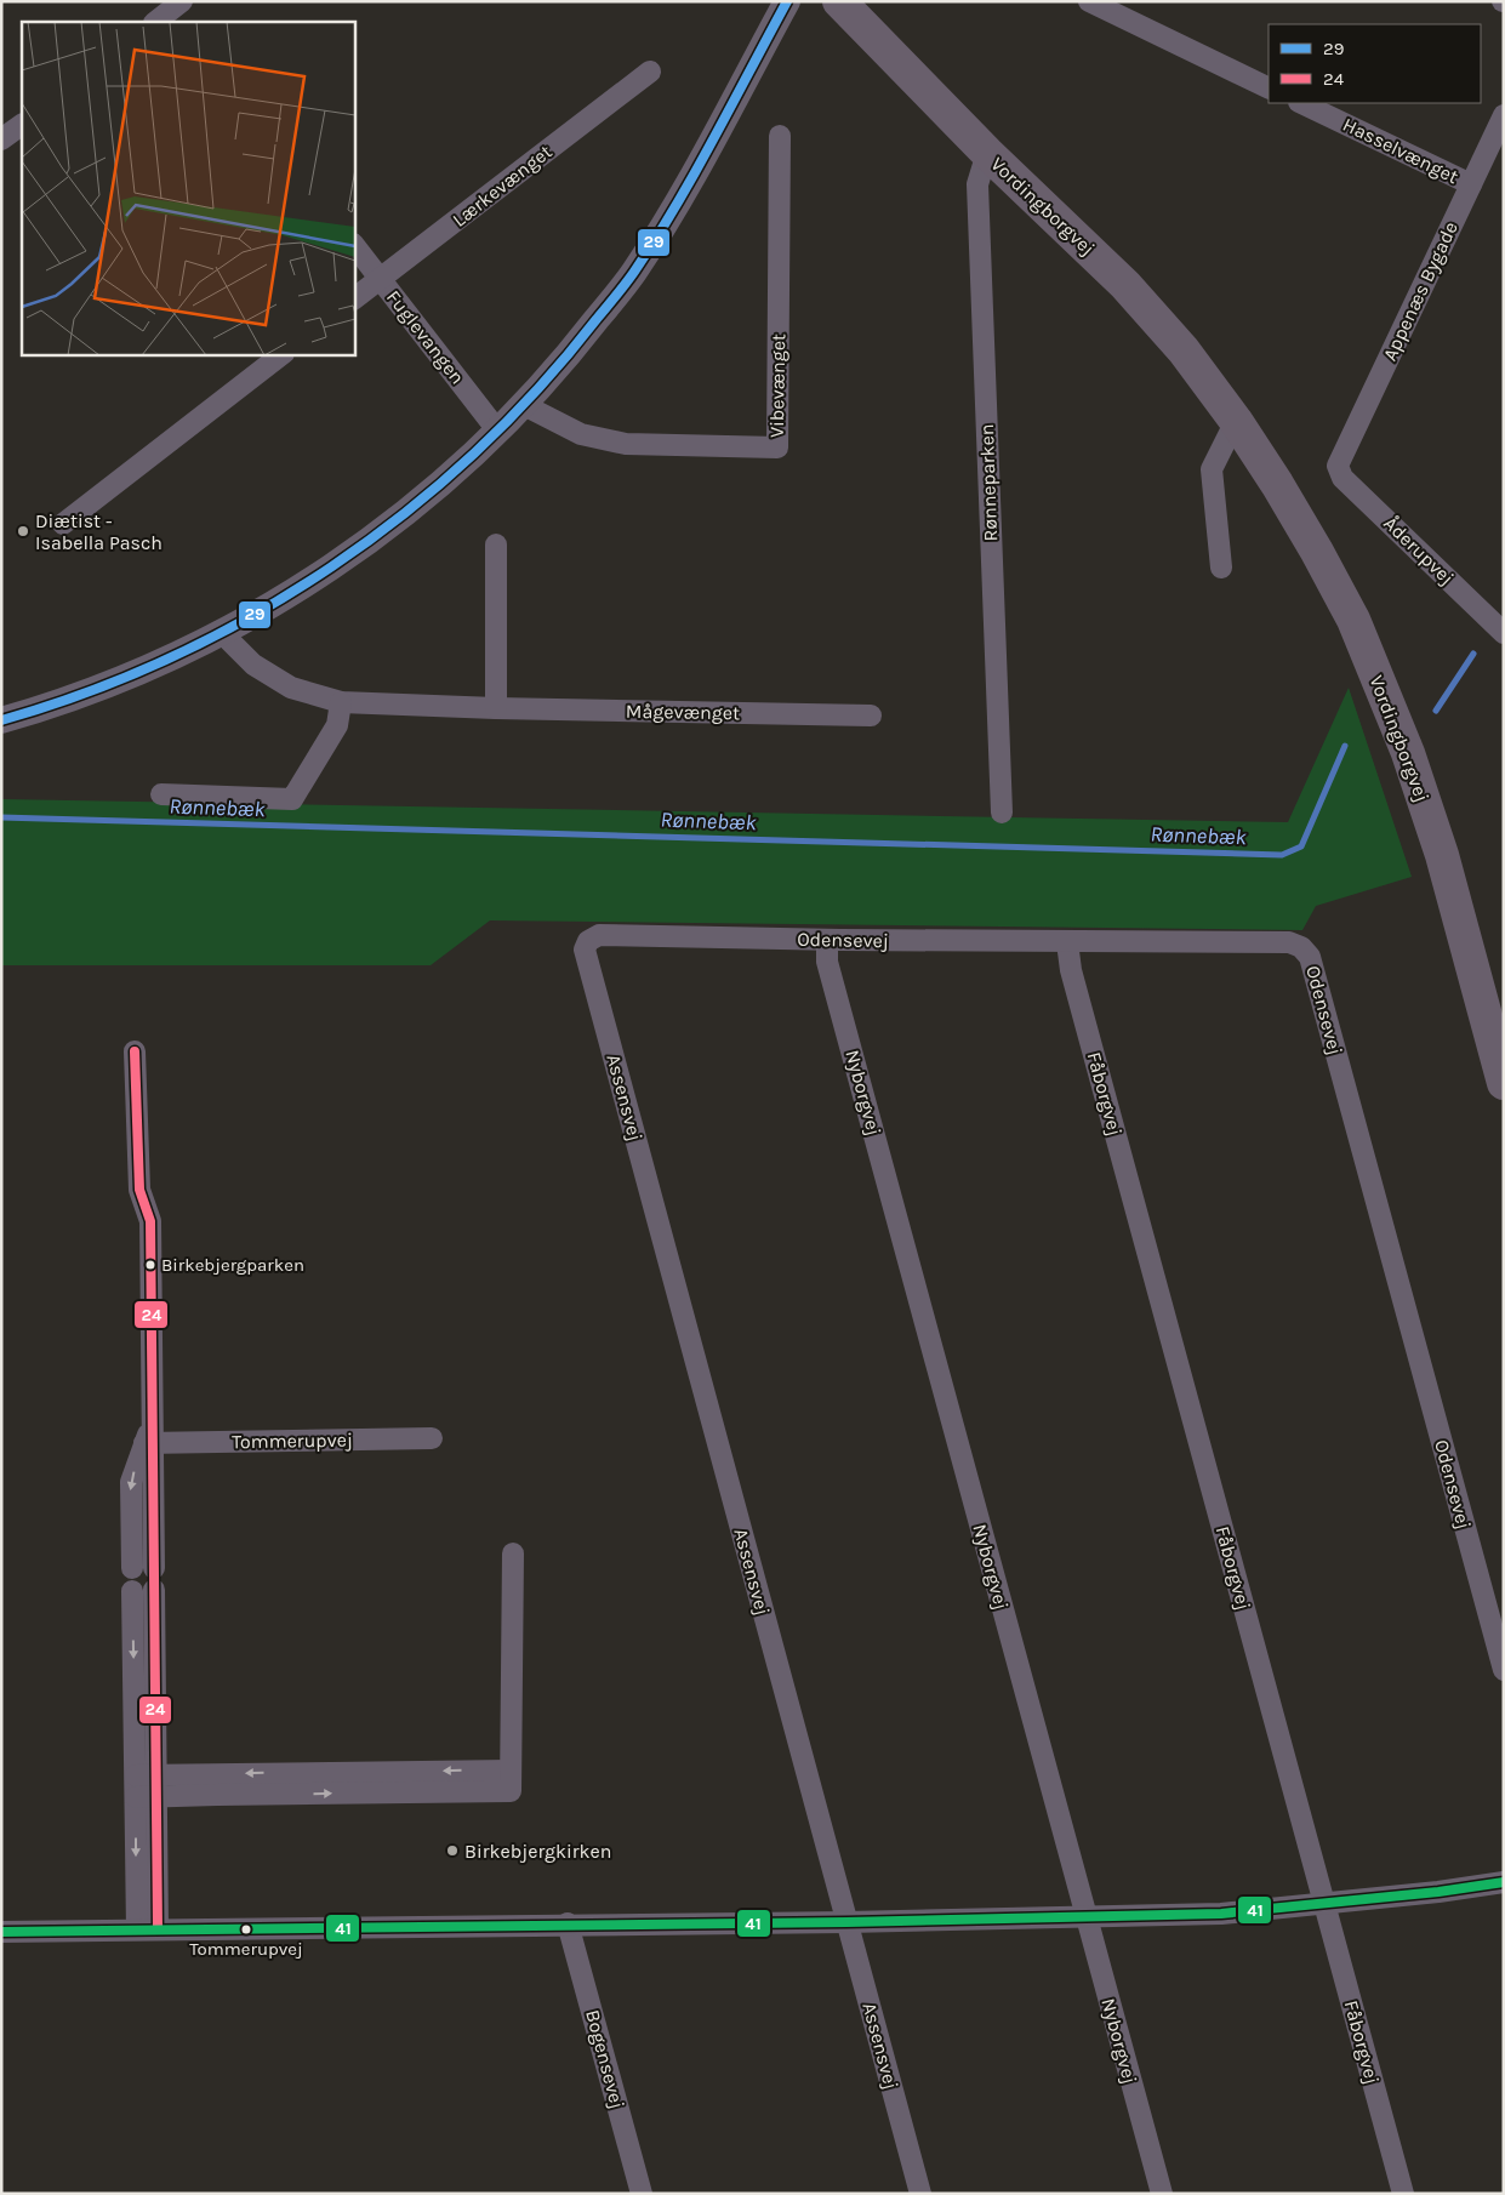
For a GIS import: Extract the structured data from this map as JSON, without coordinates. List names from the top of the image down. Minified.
{"streets":{"main road":["Vordingborgvej"],"street":["Hasselvænget","Lærkevænget","Appenæs Bygade","Fuglevangen","Vibevænget","Rønneparken","Åderupvej","Mågevænget","Odensevej","Nyborgvej","Fåborgvej","Assensvej","Tommerupvej","Bogensevej"]},"crossings":[["Hasselvænget","Appenæs Bygade"],["Lærkevænget","Fuglevangen"],["Vordingborgvej","Rønneparken"],["Appenæs Bygade","Åderupvej"],["Odensevej","Nyborgvej"],["Odensevej","Fåborgvej"],["Odensevej","Assensvej"]],"water":["Rønnebæk"],"places":["Diætist - Isabella Pasch","Birkebjergparken","Birkebjergkirken","Tommerupvej"],"lines":["transit line 29","transit line 24","transit line 41"],"legend":["29","24"]}
